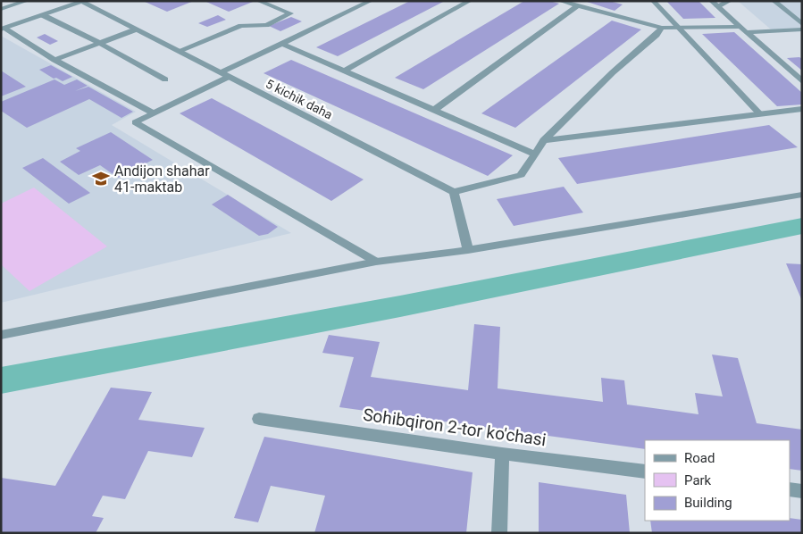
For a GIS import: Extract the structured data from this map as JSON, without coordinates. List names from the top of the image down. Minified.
{"streets":{"street":["5 kichik daha","Sohibqiron 2-tor ko'chasi"]},"places":{"school or university":["Andijon shahar 41-maktab"]},"legend":["Road","Park","Building"]}
